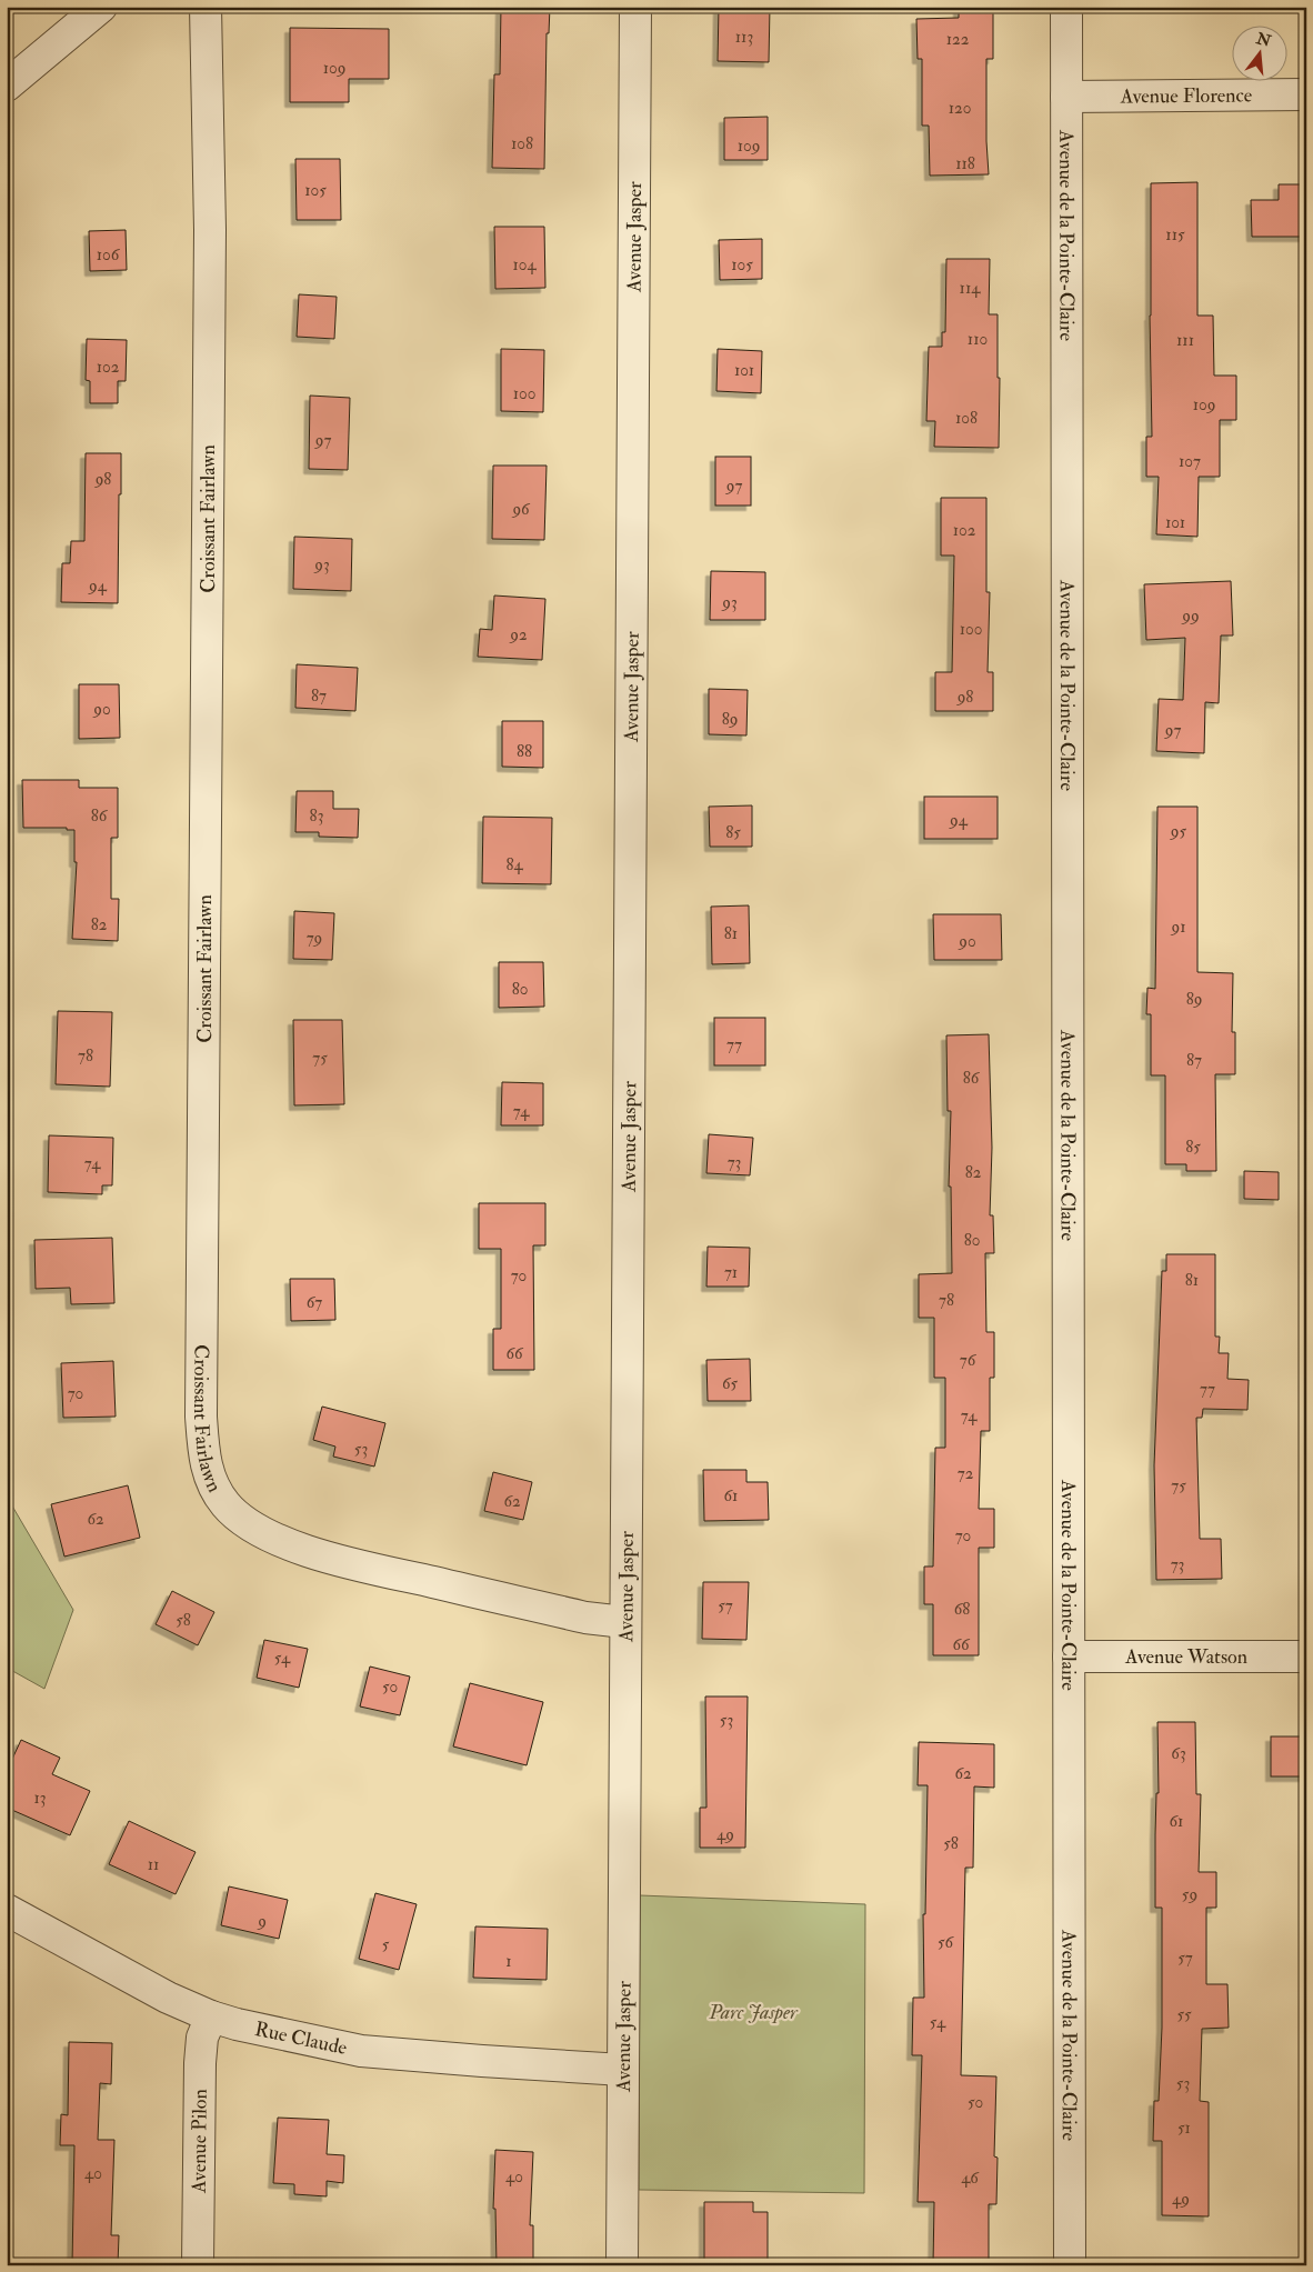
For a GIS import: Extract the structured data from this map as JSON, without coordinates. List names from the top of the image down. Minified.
{"streets":{"street":["Avenue Florence","Avenue Jasper","Avenue de la Pointe-Claire","Croissant Fairlawn","Avenue Watson","Rue Claude","Avenue Pilon"]},"crossings":[["Avenue Florence","Avenue de la Pointe-Claire"],["Avenue Jasper","Croissant Fairlawn"],["Avenue Jasper","Rue Claude"],["Avenue de la Pointe-Claire","Avenue Watson"],["Rue Claude","Avenue Pilon"]],"parks":["Parc Jasper"],"house_numbers":["113","122","109","120","108","109","118","105","115","106","104","105","114","110","111","102","101","100","109","108","97","107","98","97","96","101","102","93","94","93","99","100","92","87","98","90","89","97","88","86","83","94","95","85","84","82","91","81","79","90","80","89","77","78","75","87","86","74","85","73","74","82","80","71","70","81","78","67","66","76","65","77","70","74","53","72","75","61","62","62","70","73","57","68","58","66","54","50","53","63","62","13","61","49","58","11","59","9","56","5","57","1","55","54","53","50","51","40","40","46","49"],"north":"top"}
